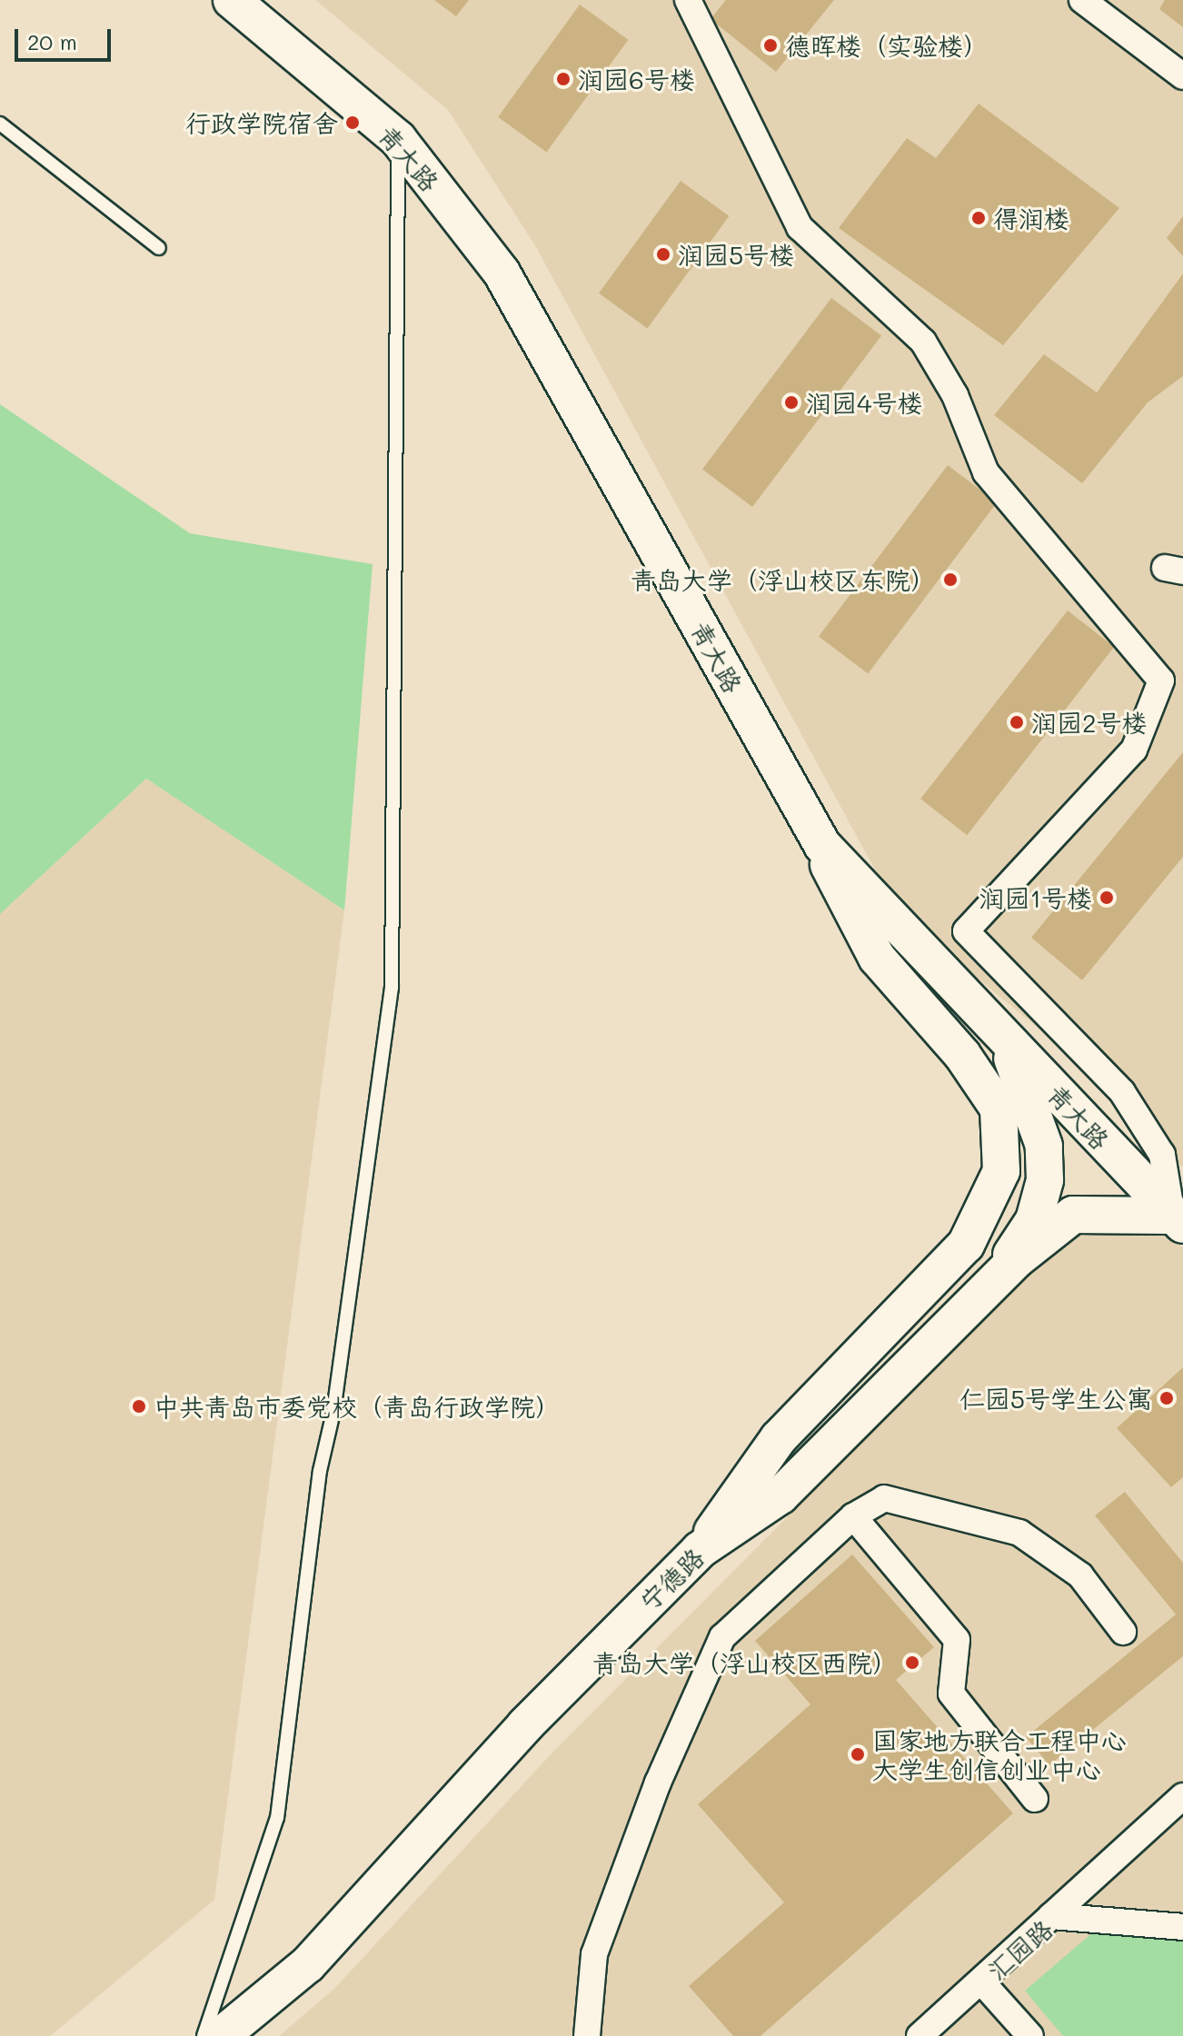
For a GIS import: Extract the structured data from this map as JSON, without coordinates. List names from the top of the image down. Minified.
{"streets":{"street":["青大路","宁德路","汇园路"]},"crossings":[["青大路","宁德路"]],"places":["德晖楼（实验楼）","润园6号楼","行政学院宿舍","得润楼","润园5号楼","润园4号楼","青岛大学（浮山校区东院）","润园2号楼","润园1号楼","仁园5号学生公寓","中共青岛市委党校（青岛行政学院）","青岛大学（浮山校区西院）","国家地方联合工程中心 大学生创信创业中心"],"scale_bar":"20 m"}
